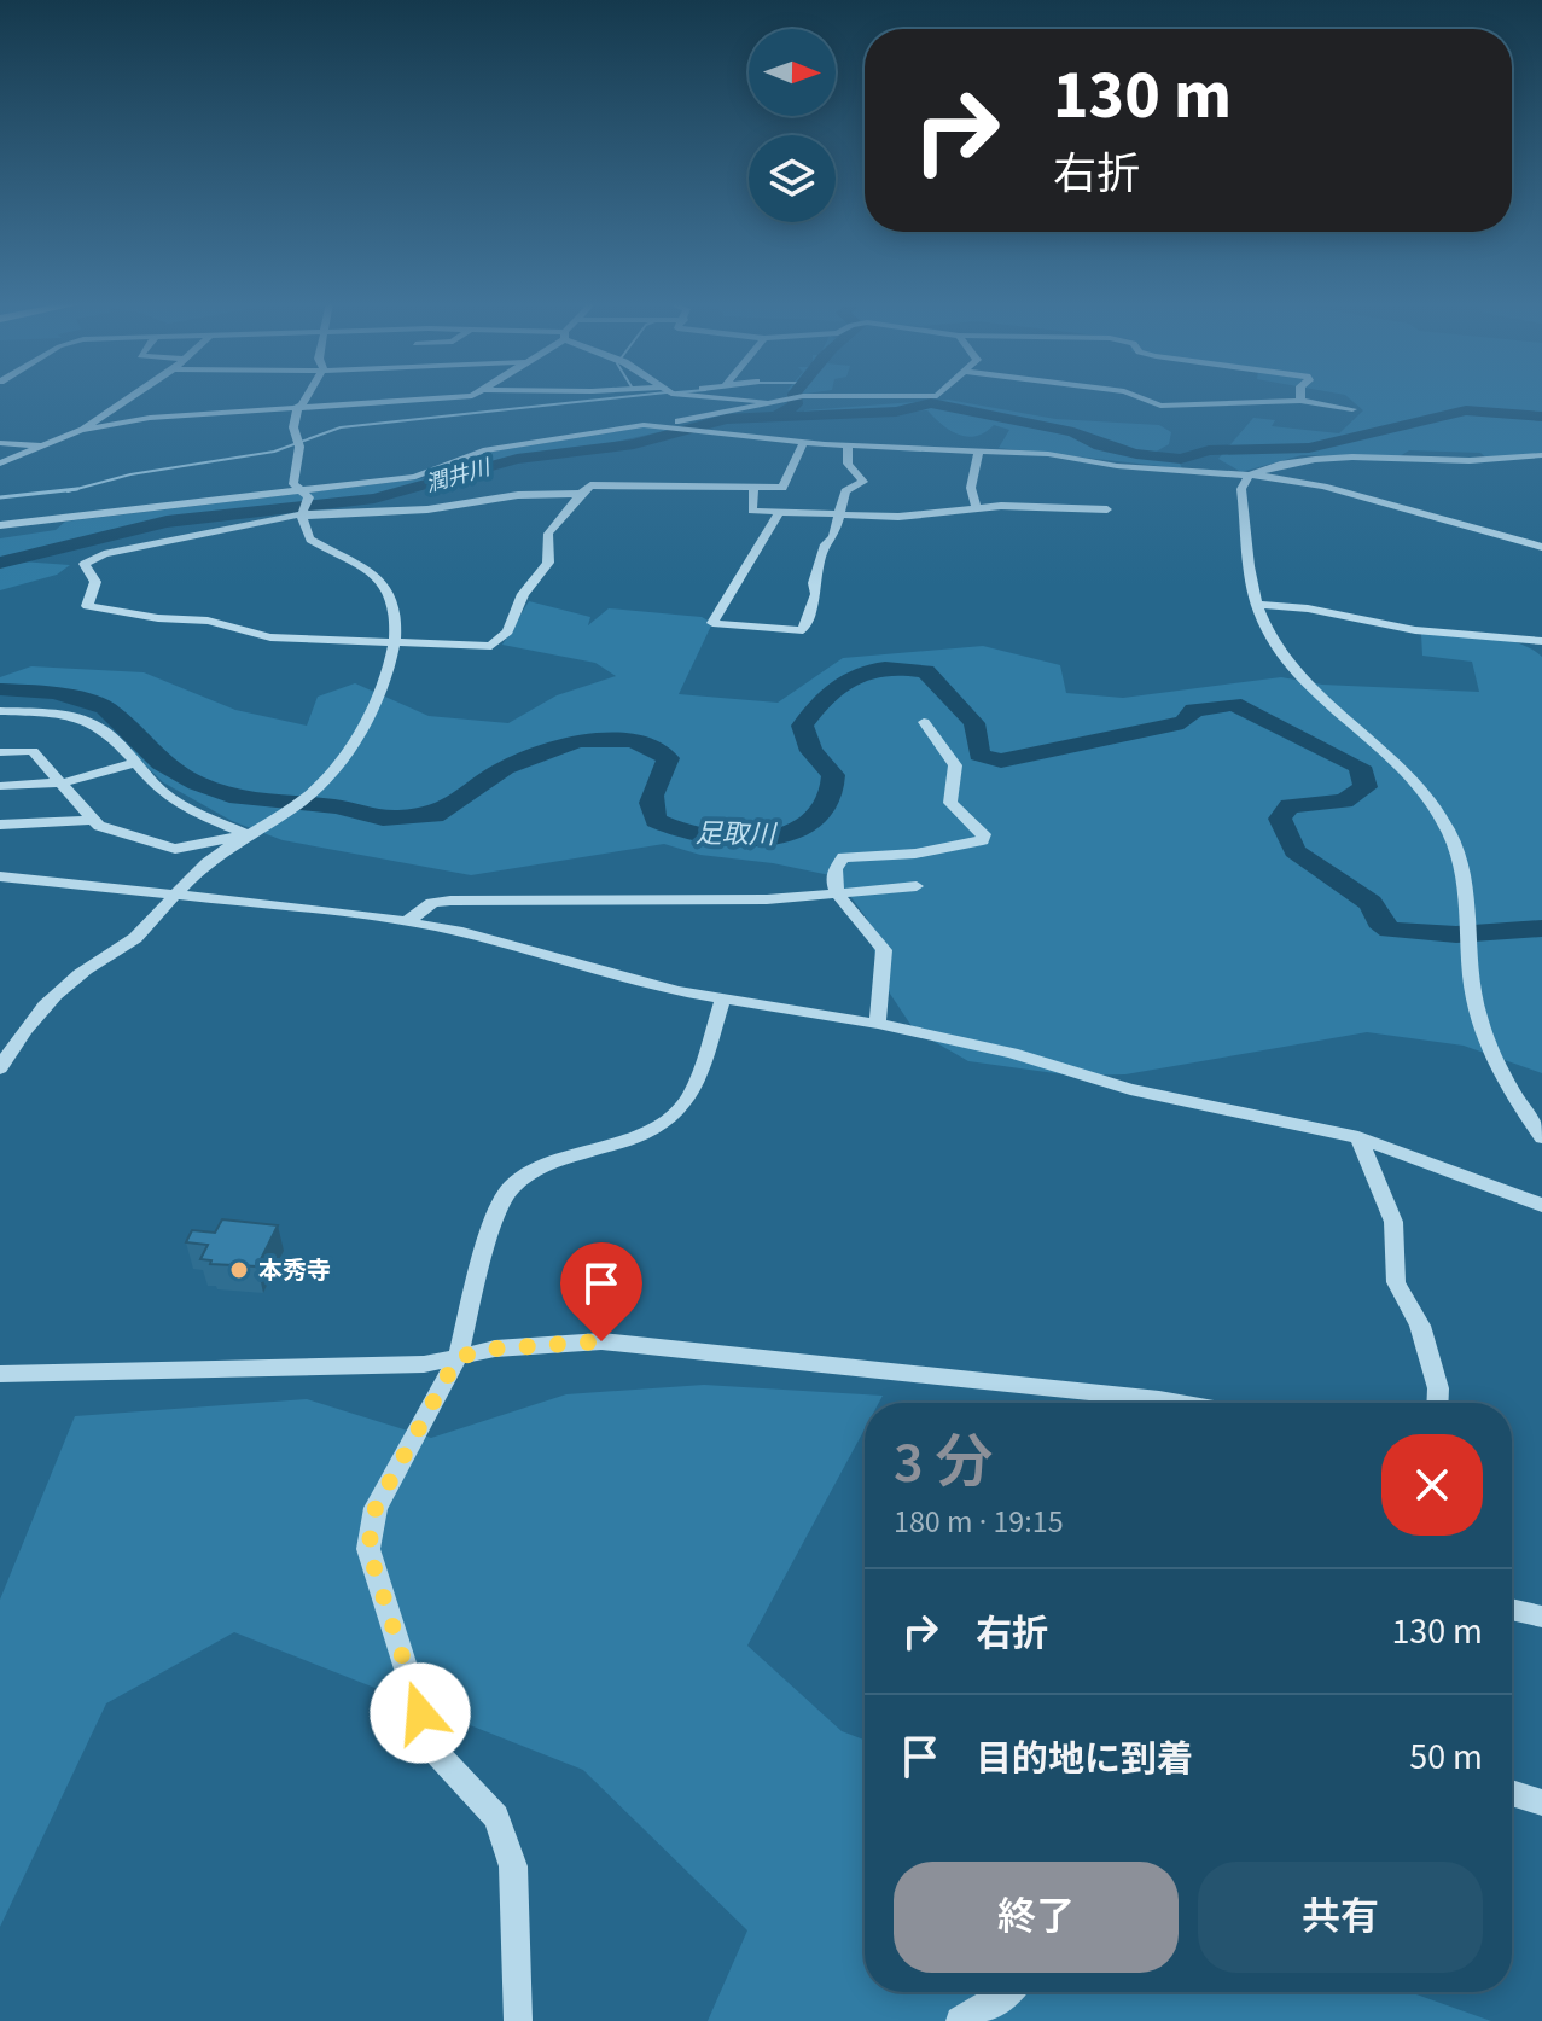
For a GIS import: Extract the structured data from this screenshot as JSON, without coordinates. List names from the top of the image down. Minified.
{"water":["潤井川","足取川"],"places":["本秀寺"],"north":"right","page":{"turn":["130 m","右折"],"heading":["3 分","180 m · 19:15"],"list":[{"name":"右折","value":"130 m"},{"name":"目的地に到着","value":"50 m"}],"buttons":["終了","共有"]}}
